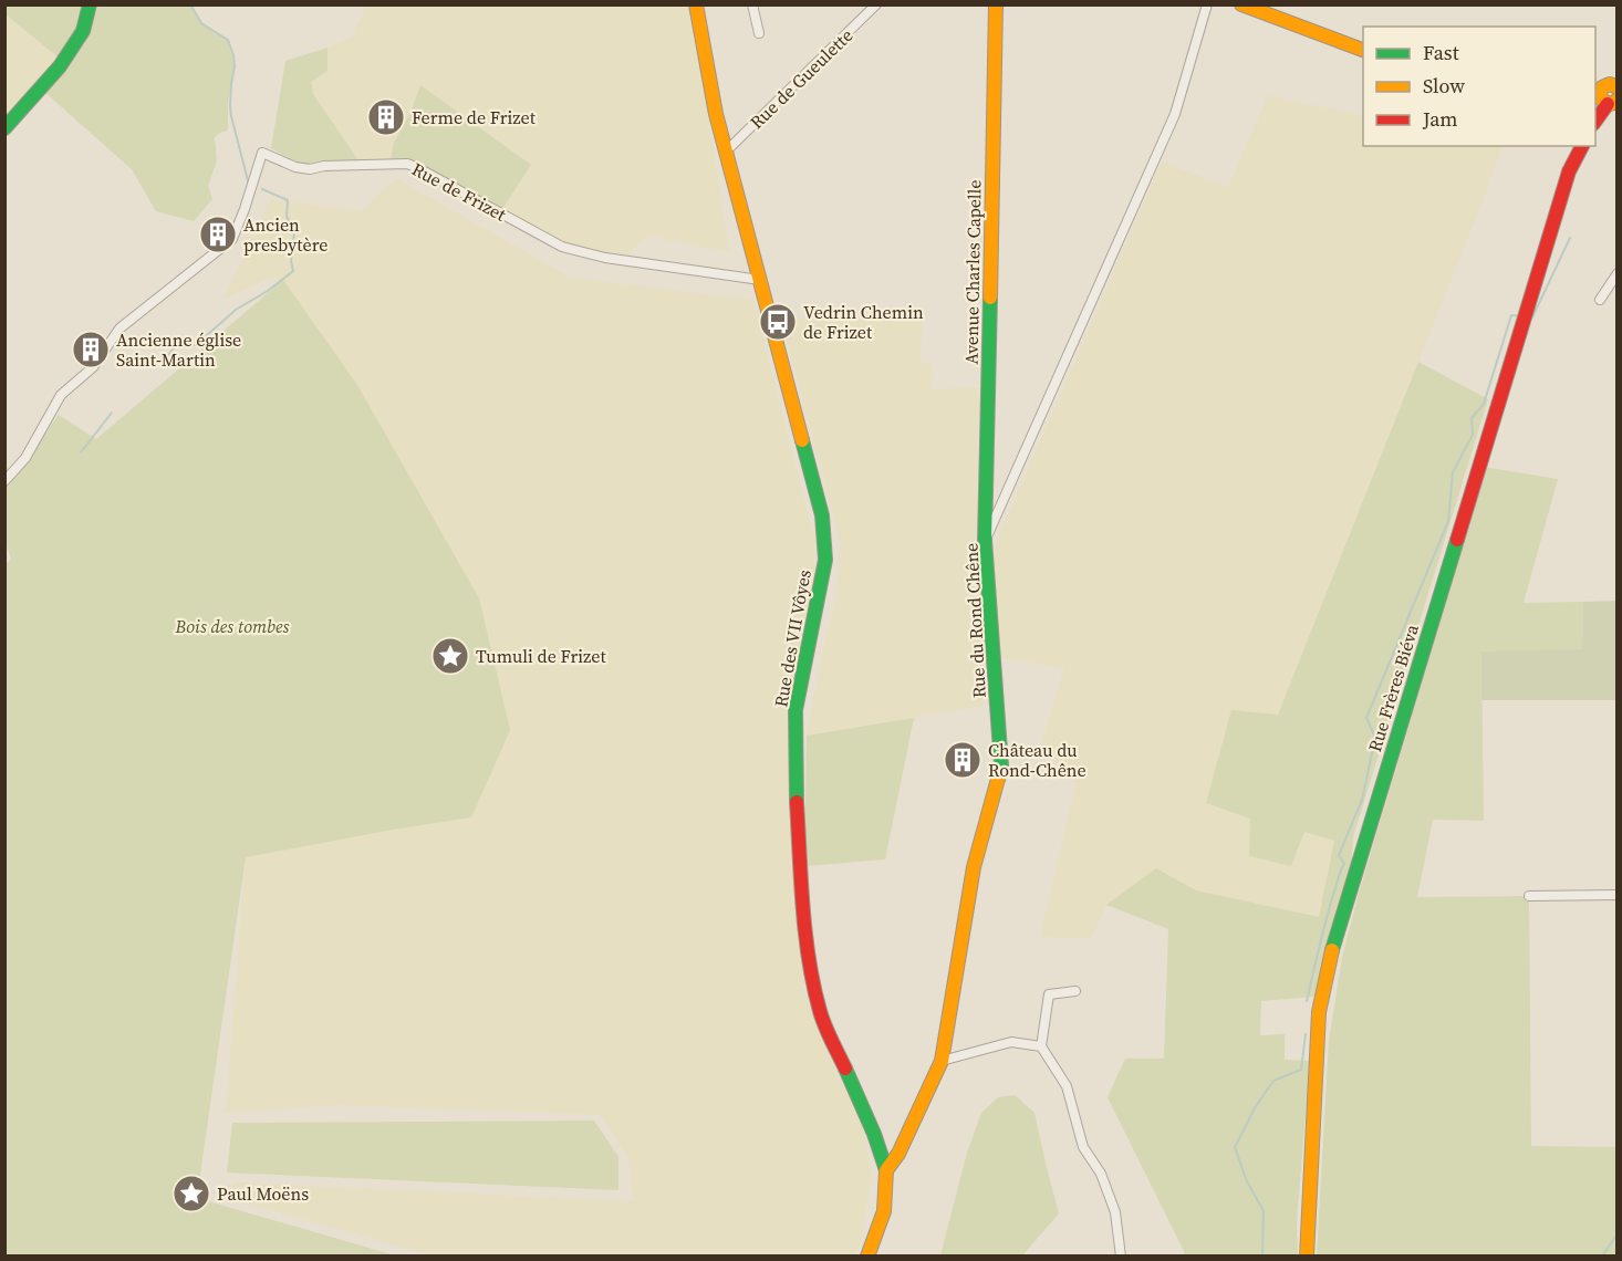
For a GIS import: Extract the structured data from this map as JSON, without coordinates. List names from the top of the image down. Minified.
{"streets":{"street":["Rue de Gueulette","Rue de Frizet","Avenue Charles Capelle","Rue du Rond Chêne","Rue des VII Vôyes","Rue Frères Biéva"]},"crossings":[["Rue de Gueulette","Rue des VII Vôyes"],["Rue de Frizet","Rue des VII Vôyes"],["Avenue Charles Capelle","Rue du Rond Chêne"],["Rue du Rond Chêne","Rue des VII Vôyes"]],"parks":["Bois des tombes"],"places":{"building":["Ferme de Frizet","Ancien presbytère","Ancienne église Saint-Martin","Château du Rond-Chêne"],"bus stop":["Vedrin Chemin de Frizet"],"place":["Tumuli de Frizet","Paul Moëns"]},"legend":["Fast","Slow","Jam"]}
